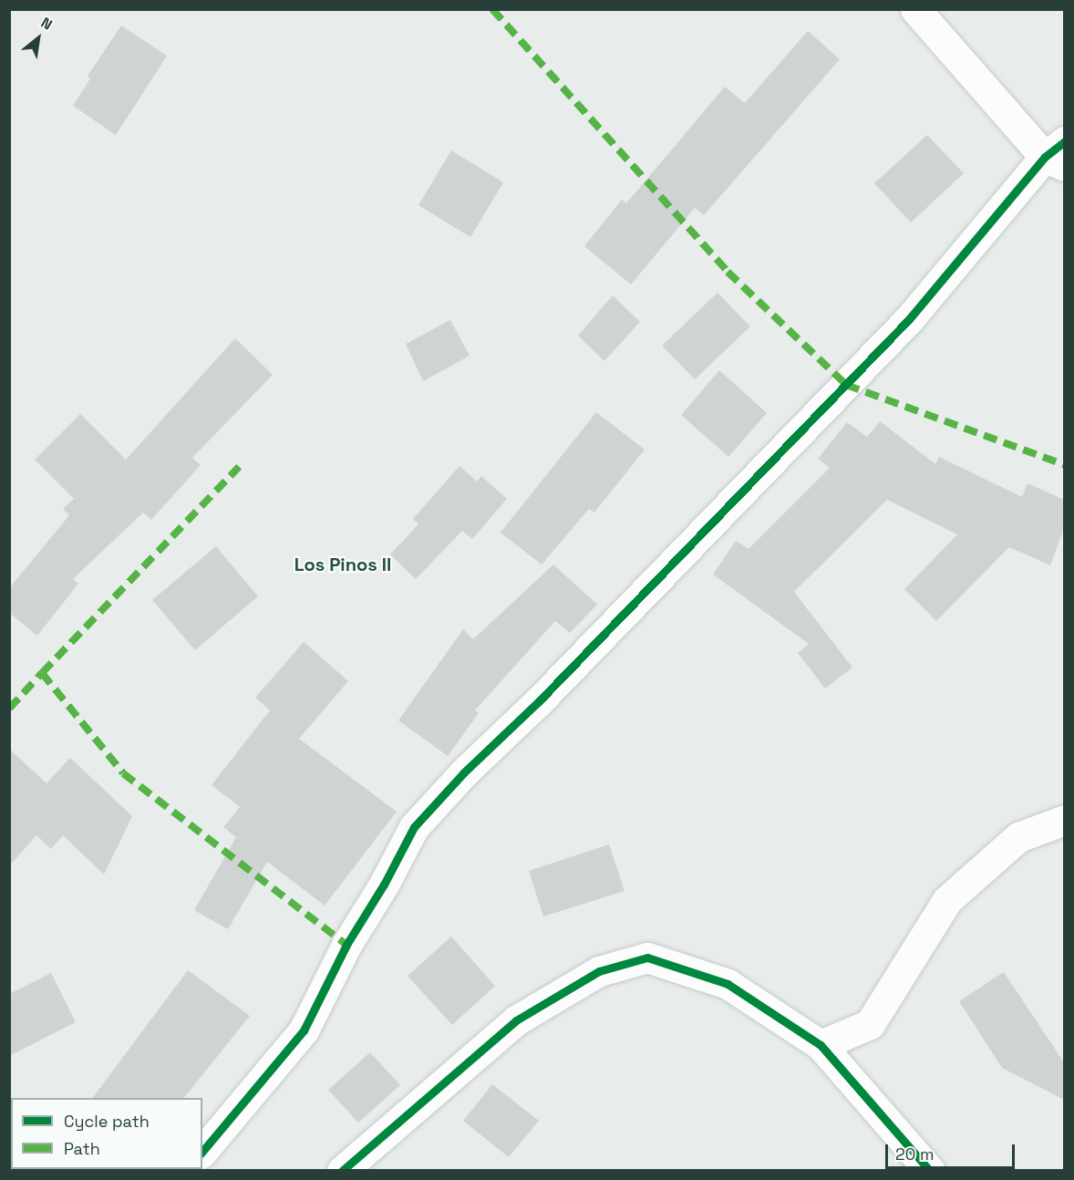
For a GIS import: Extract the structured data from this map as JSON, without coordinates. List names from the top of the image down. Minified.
{"districts":["Los Pinos II"],"legend":["Cycle path","Path"],"scale_bar":"20 m","north":"top right"}
